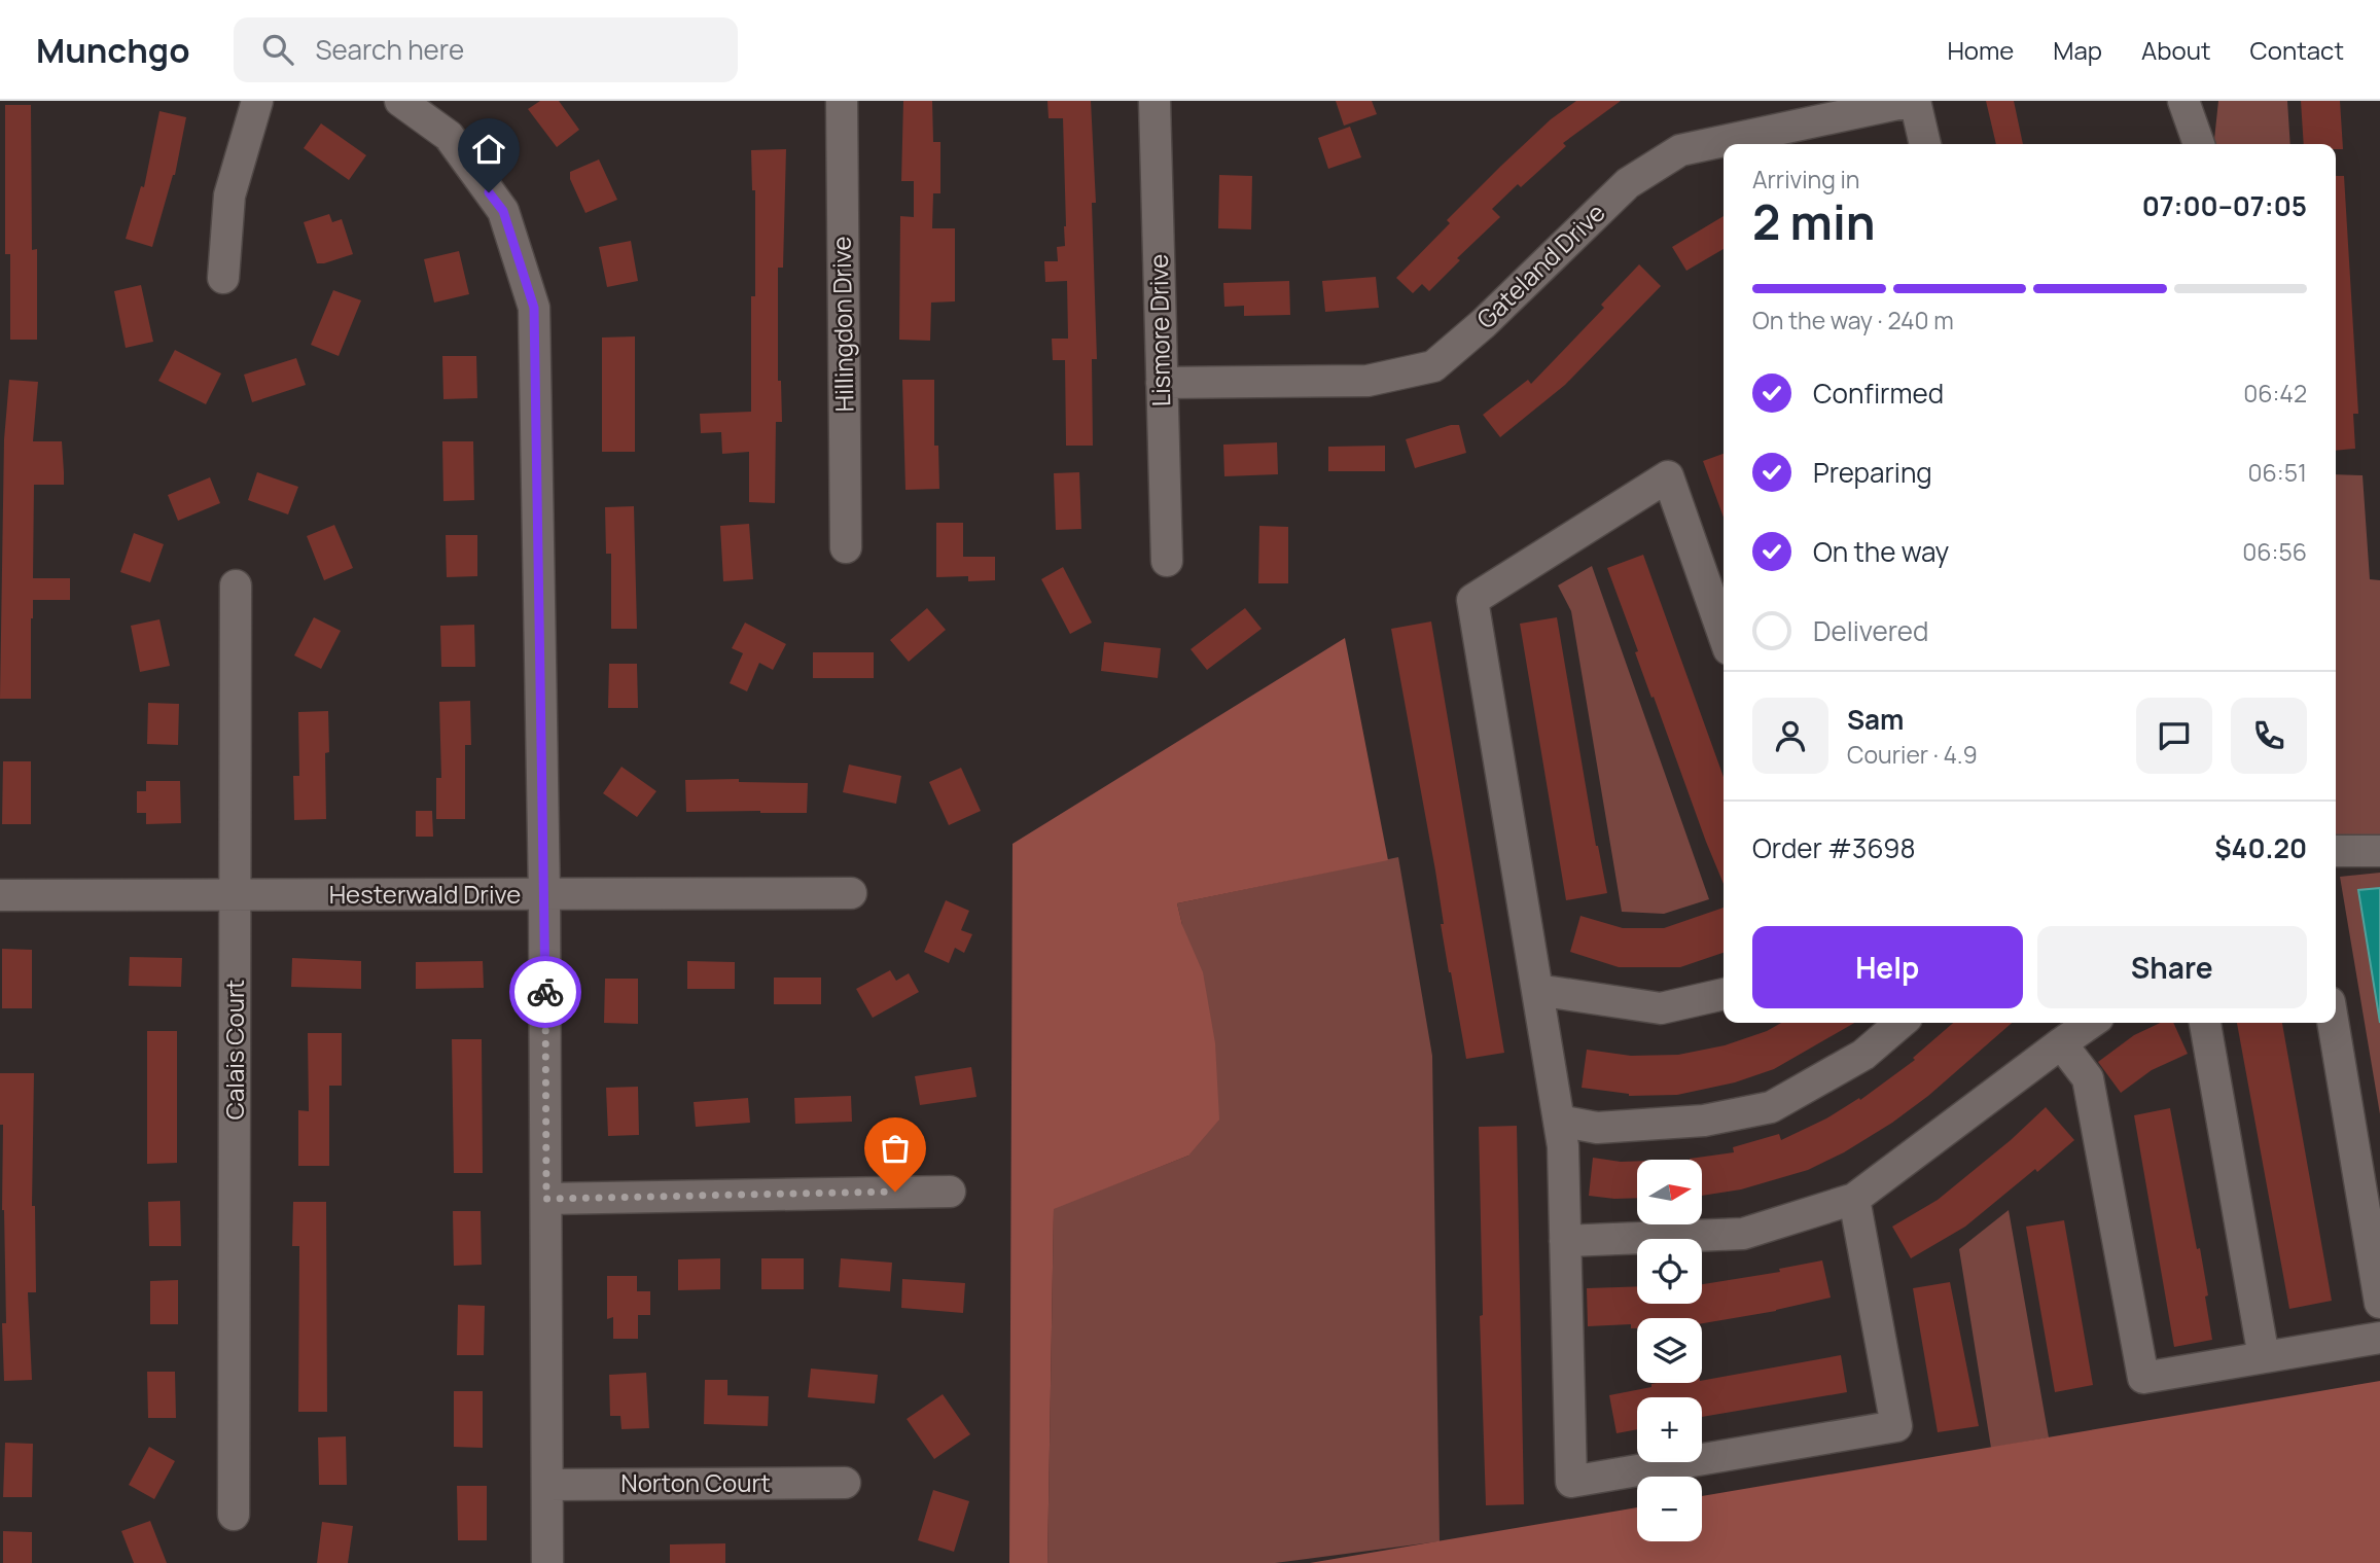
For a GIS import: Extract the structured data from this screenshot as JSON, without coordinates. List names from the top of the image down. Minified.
{"streets":{"street":["Gateland Drive","Hillingdon Drive","Lismore Drive","Hesterwald Drive","Calais Court","Norton Court"]},"crossings":[["Gateland Drive","Lismore Drive"],["Hesterwald Drive","Calais Court"]],"north":"right","page":{"header":"Munchgo","search":"Search here","nav":["Home","Map","About","Contact"],"heading":["2 min","Arriving in","07:00–07:05"],"panel":["Sam","Courier · 4.9","Order #3698","$40.20"],"bar":"On the way · 240 m","list":[["Confirmed","06:42"],["Preparing","06:51"],["On the way","06:56"],"Delivered"],"buttons":["Help","Share"],"map_buttons":["+","−"]}}
